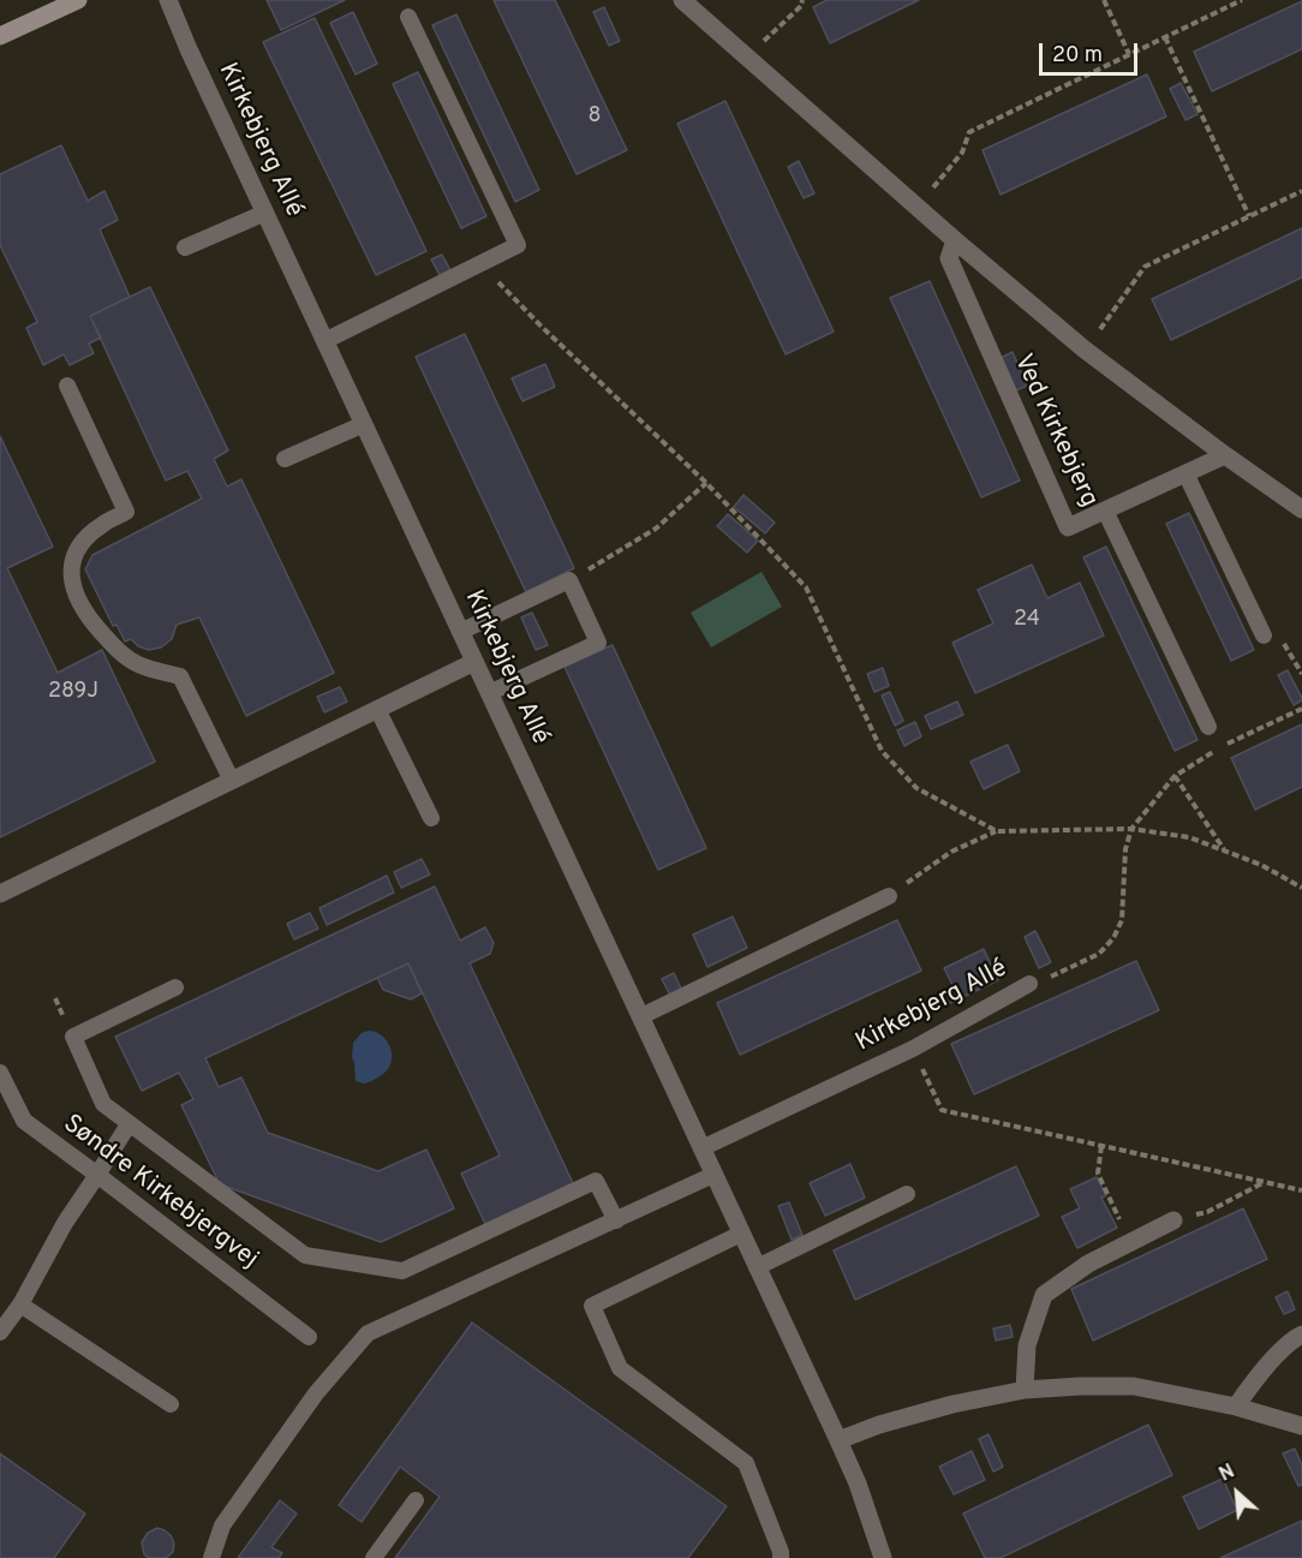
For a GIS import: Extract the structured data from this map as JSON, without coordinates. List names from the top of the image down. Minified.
{"streets":{"street":["Kirkebjerg Allé","Ved Kirkebjerg"],"lane":["Søndre Kirkebjergvej"]},"house_numbers":["8","24","289J"],"scale_bar":"20 m","north":"top left"}
